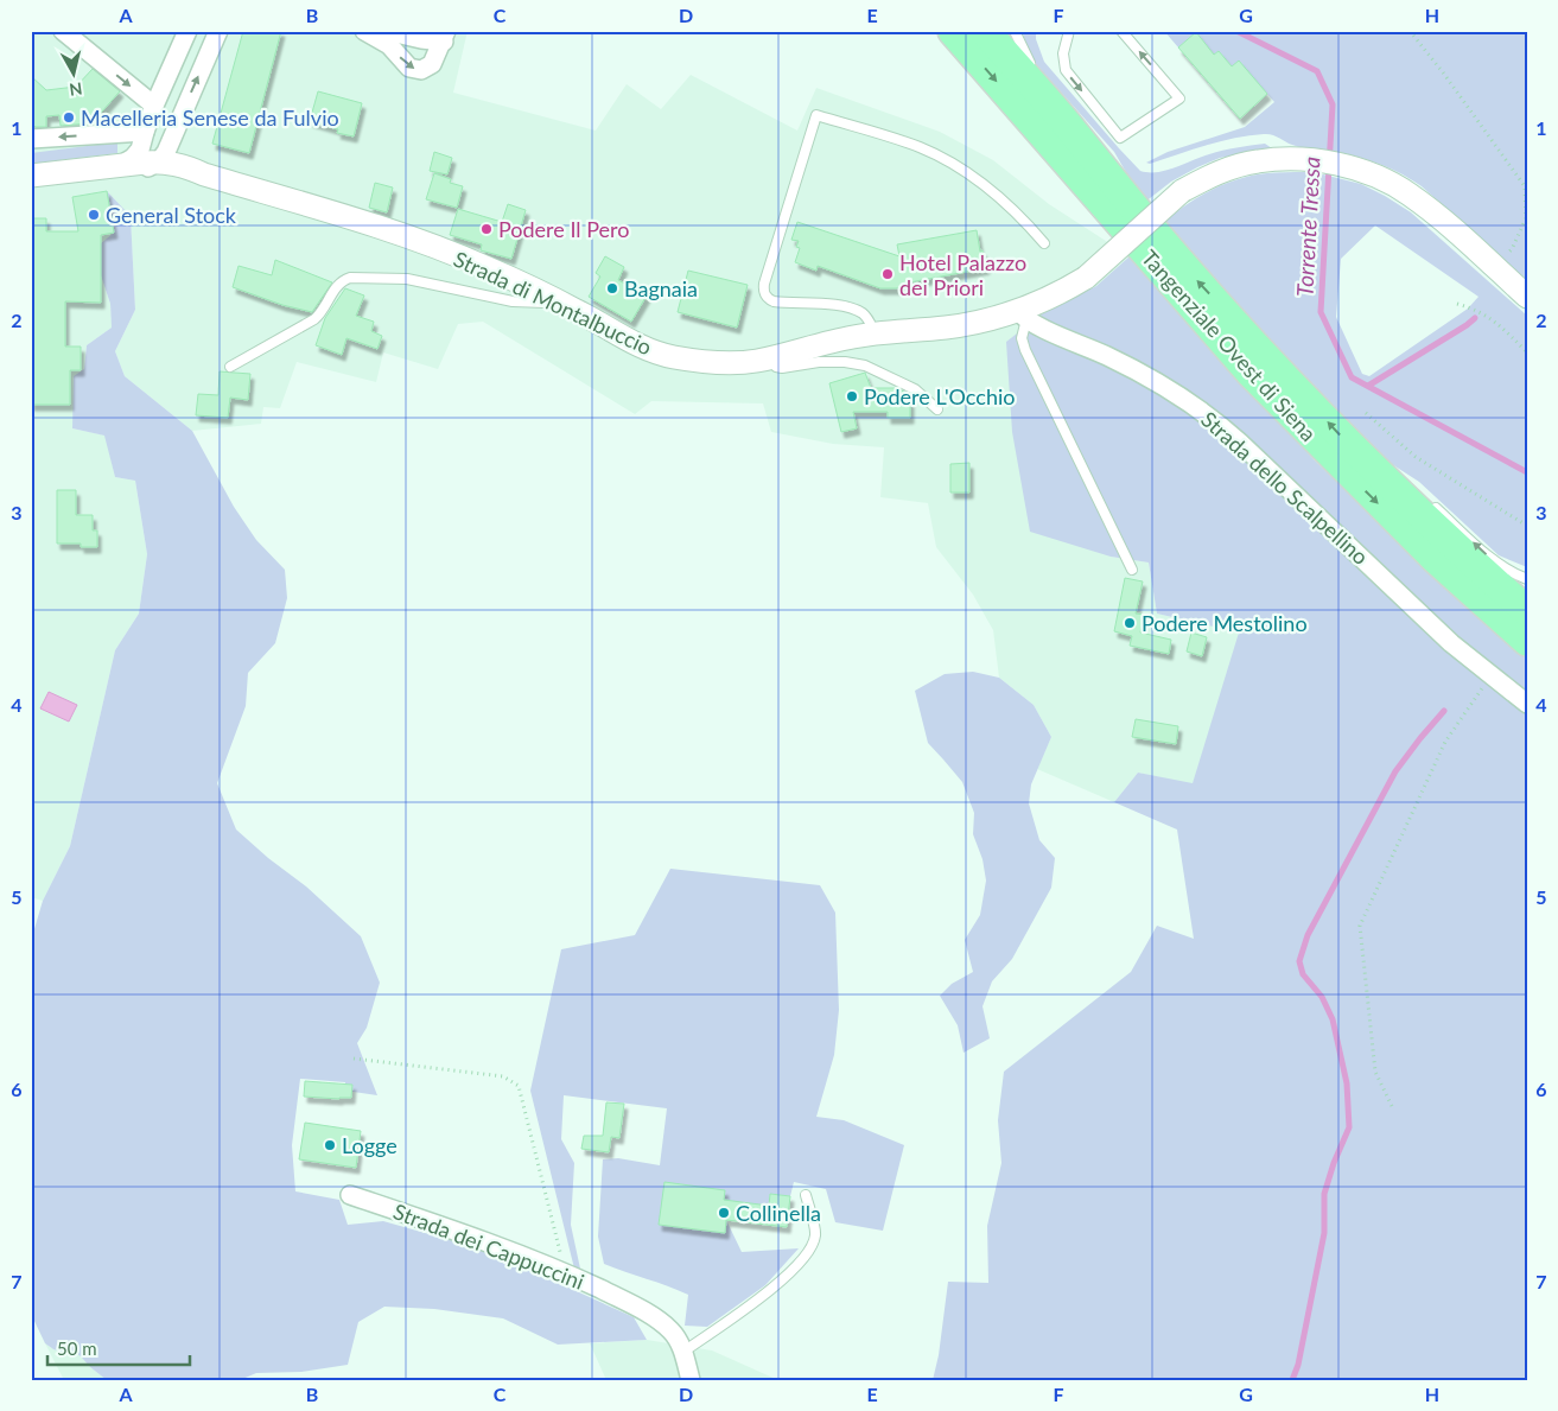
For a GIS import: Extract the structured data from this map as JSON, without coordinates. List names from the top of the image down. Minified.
{"streets":{"highway":["Tangenziale Ovest di Siena"],"street":["Strada di Montalbuccio","Strada dello Scalpellino","Strada dei Cappuccini"]},"crossings":[["Strada di Montalbuccio","Strada dello Scalpellino"]],"water":["Torrente Tressa"],"places":["Macelleria Senese da Fulvio","General Stock","Podere Il Pero","Hotel Palazzo dei Priori","Bagnaia","Podere L'Occhio","Podere Mestolino","Logge","Collinella"],"scale_bar":"50 m","north":"bottom","grid":{"columns":["A","B","C","D","E","F","G","H"],"rows":["1","2","3","4","5","6","7"]}}
